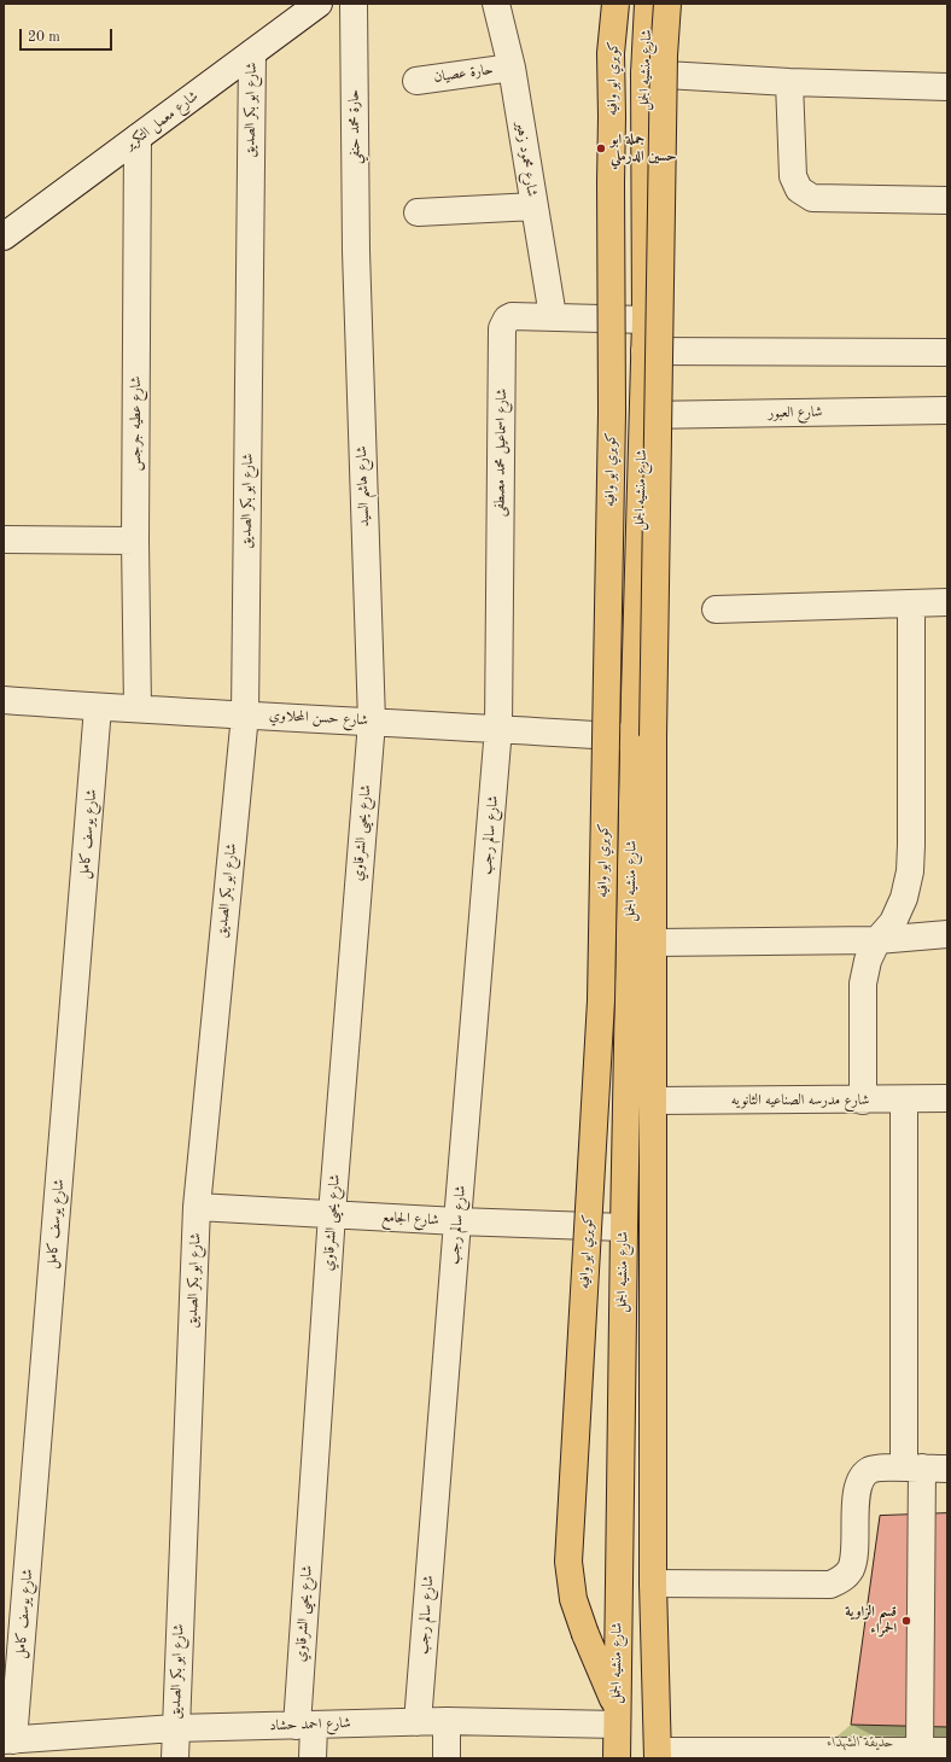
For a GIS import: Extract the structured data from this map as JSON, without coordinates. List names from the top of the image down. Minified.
{"streets":{"main road":["شارع منشيه الجمل","كوبري ابو وافيه"],"street":["حارة عصيان","شارع ابو بكر الصديق","شارع معمل التكرير","حارة محمد حنفي","شارع محمود زهير","شارع العبور","شارع عطيه جرجس","شارع اسماعيل محمد مصطفى","شارع هاشم السيد","شارع حسن المحلاوي","شارع يحيى الشرقاوي","شارع يوسف كامل","شارع سالم رجب","شارع مدرسه الصناعيه الثانويه","شارع الجامع","شارع احمد حشاد"]},"crossings":[["شارع منشيه الجمل","كوبري ابو وافيه"],["شارع منشيه الجمل","شارع العبور"],["شارع منشيه الجمل","شارع اسماعيل محمد مصطفى"],["شارع منشيه الجمل","شارع حسن المحلاوي"],["شارع منشيه الجمل","شارع مدرسه الصناعيه الثانويه"],["شارع منشيه الجمل","شارع الجامع"],["شارع منشيه الجمل","شارع احمد حشاد"],["حارة عصيان","شارع محمود زهير"],["كوبري ابو وافيه","شارع احمد حشاد"],["شارع ابو بكر الصديق","شارع معمل التكرير"],["شارع ابو بكر الصديق","شارع حسن المحلاوي"],["شارع ابو بكر الصديق","شارع الجامع"],["شارع ابو بكر الصديق","شارع احمد حشاد"],["شارع معمل التكرير","شارع عطيه جرجس"],["حارة محمد حنفي","شارع هاشم السيد"],["شارع محمود زهير","شارع اسماعيل محمد مصطفى"],["شارع عطيه جرجس","شارع حسن المحلاوي"],["شارع اسماعيل محمد مصطفى","شارع حسن المحلاوي"],["شارع اسماعيل محمد مصطفى","شارع سالم رجب"],["شارع هاشم السيد","شارع حسن المحلاوي"],["شارع هاشم السيد","شارع يحيى الشرقاوي"],["شارع حسن المحلاوي","شارع يحيى الشرقاوي"],["شارع حسن المحلاوي","شارع يوسف كامل"],["شارع حسن المحلاوي","شارع سالم رجب"],["شارع يحيى الشرقاوي","شارع الجامع"],["شارع يحيى الشرقاوي","شارع احمد حشاد"],["شارع يوسف كامل","شارع احمد حشاد"],["شارع سالم رجب","شارع الجامع"],["شارع سالم رجب","شارع احمد حشاد"]],"parks":["حديقة الشهداء"],"places":["جملة ابو حسين الدرملي","قسم الزاوية الحمراء"],"scale_bar":"20 m"}
